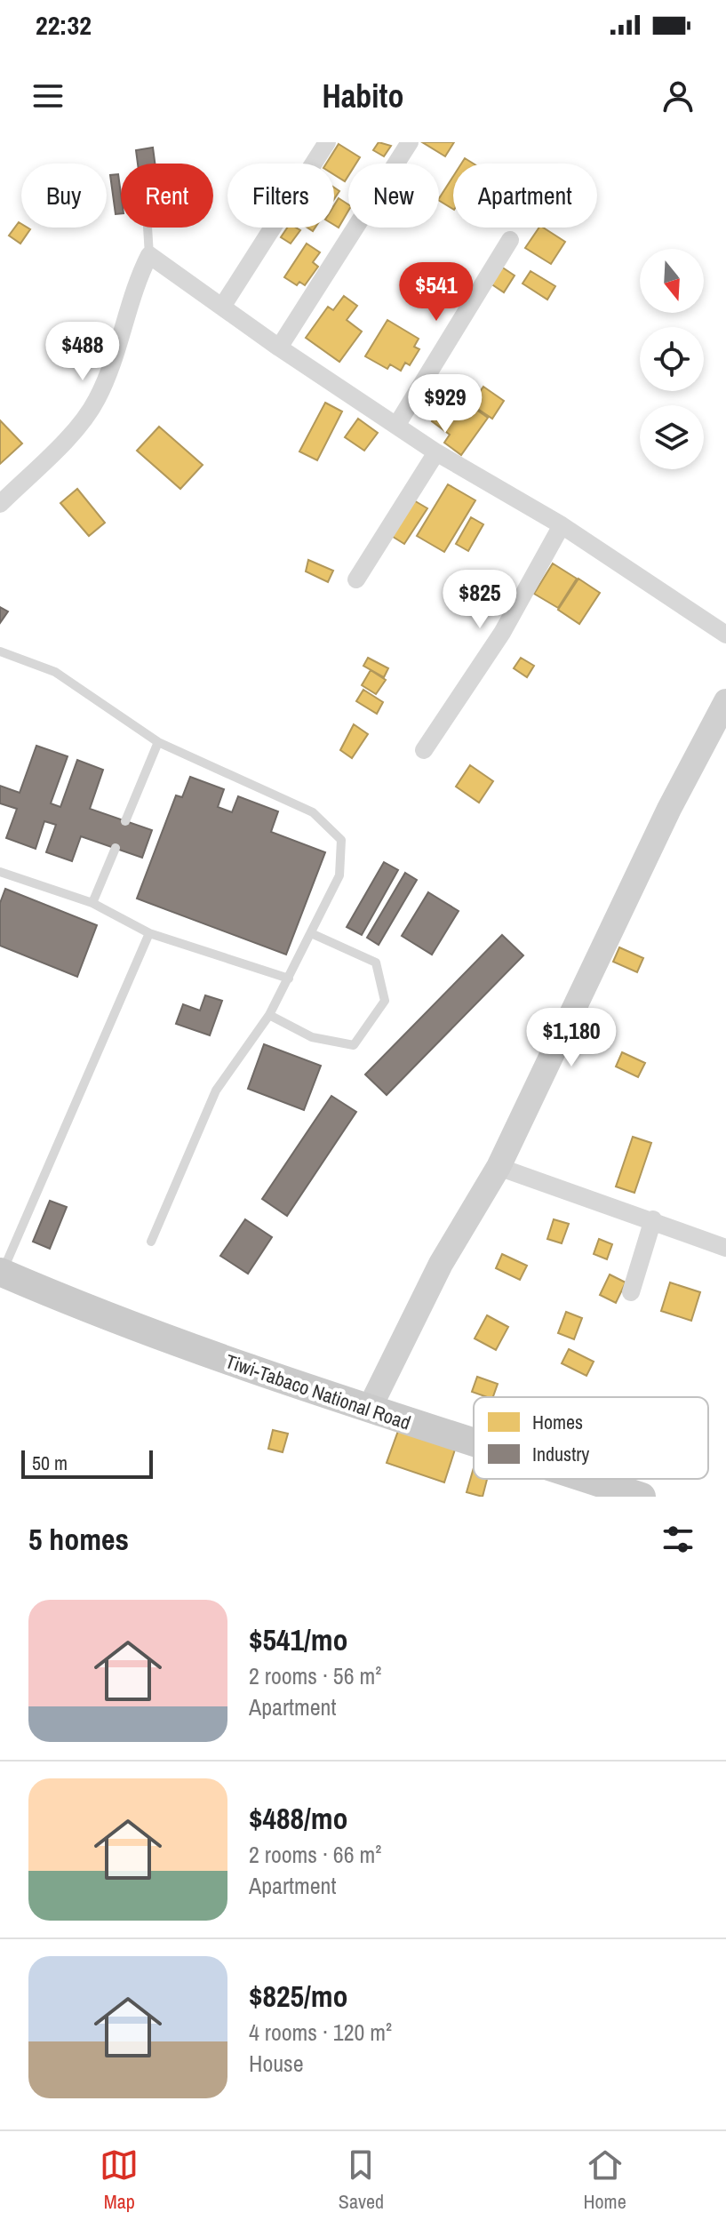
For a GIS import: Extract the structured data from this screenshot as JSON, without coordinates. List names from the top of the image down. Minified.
{"streets":{"main road":["Tiwi-Tabaco National Road"]},"legend":["Homes","Industry"],"scale_bar":"50 m","north":"bottom","page":{"status":"22:32","header":"Habito","chip":["Buy","Rent","Filters","New","Apartment"],"price":["$541","$488","$929","$825","$1,180"],"scale":"50 m","heading":"5 homes","list":[{"name":"$541/mo","note":"2 rooms · 56 m² · Apartment"},{"name":"$488/mo","note":"2 rooms · 66 m² · Apartment"},{"name":"$825/mo","note":"4 rooms · 120 m² · House"}],"tabs":["Map","Saved","Home"]}}
